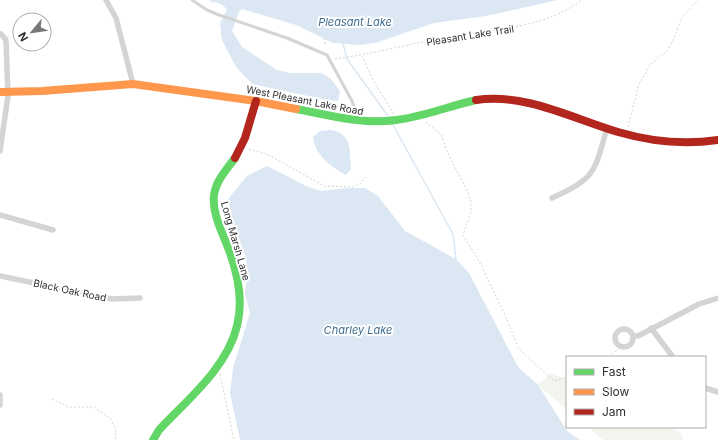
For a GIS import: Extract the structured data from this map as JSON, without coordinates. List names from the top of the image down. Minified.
{"streets":{"street":["West Pleasant Lake Road","Long Marsh Lane","Black Oak Road"],"path":["Pleasant Lake Trail"]},"crossings":[["West Pleasant Lake Road","Long Marsh Lane"]],"water":["Pleasant Lake","Charley Lake"],"legend":["Fast","Slow","Jam"],"north":"bottom left"}
